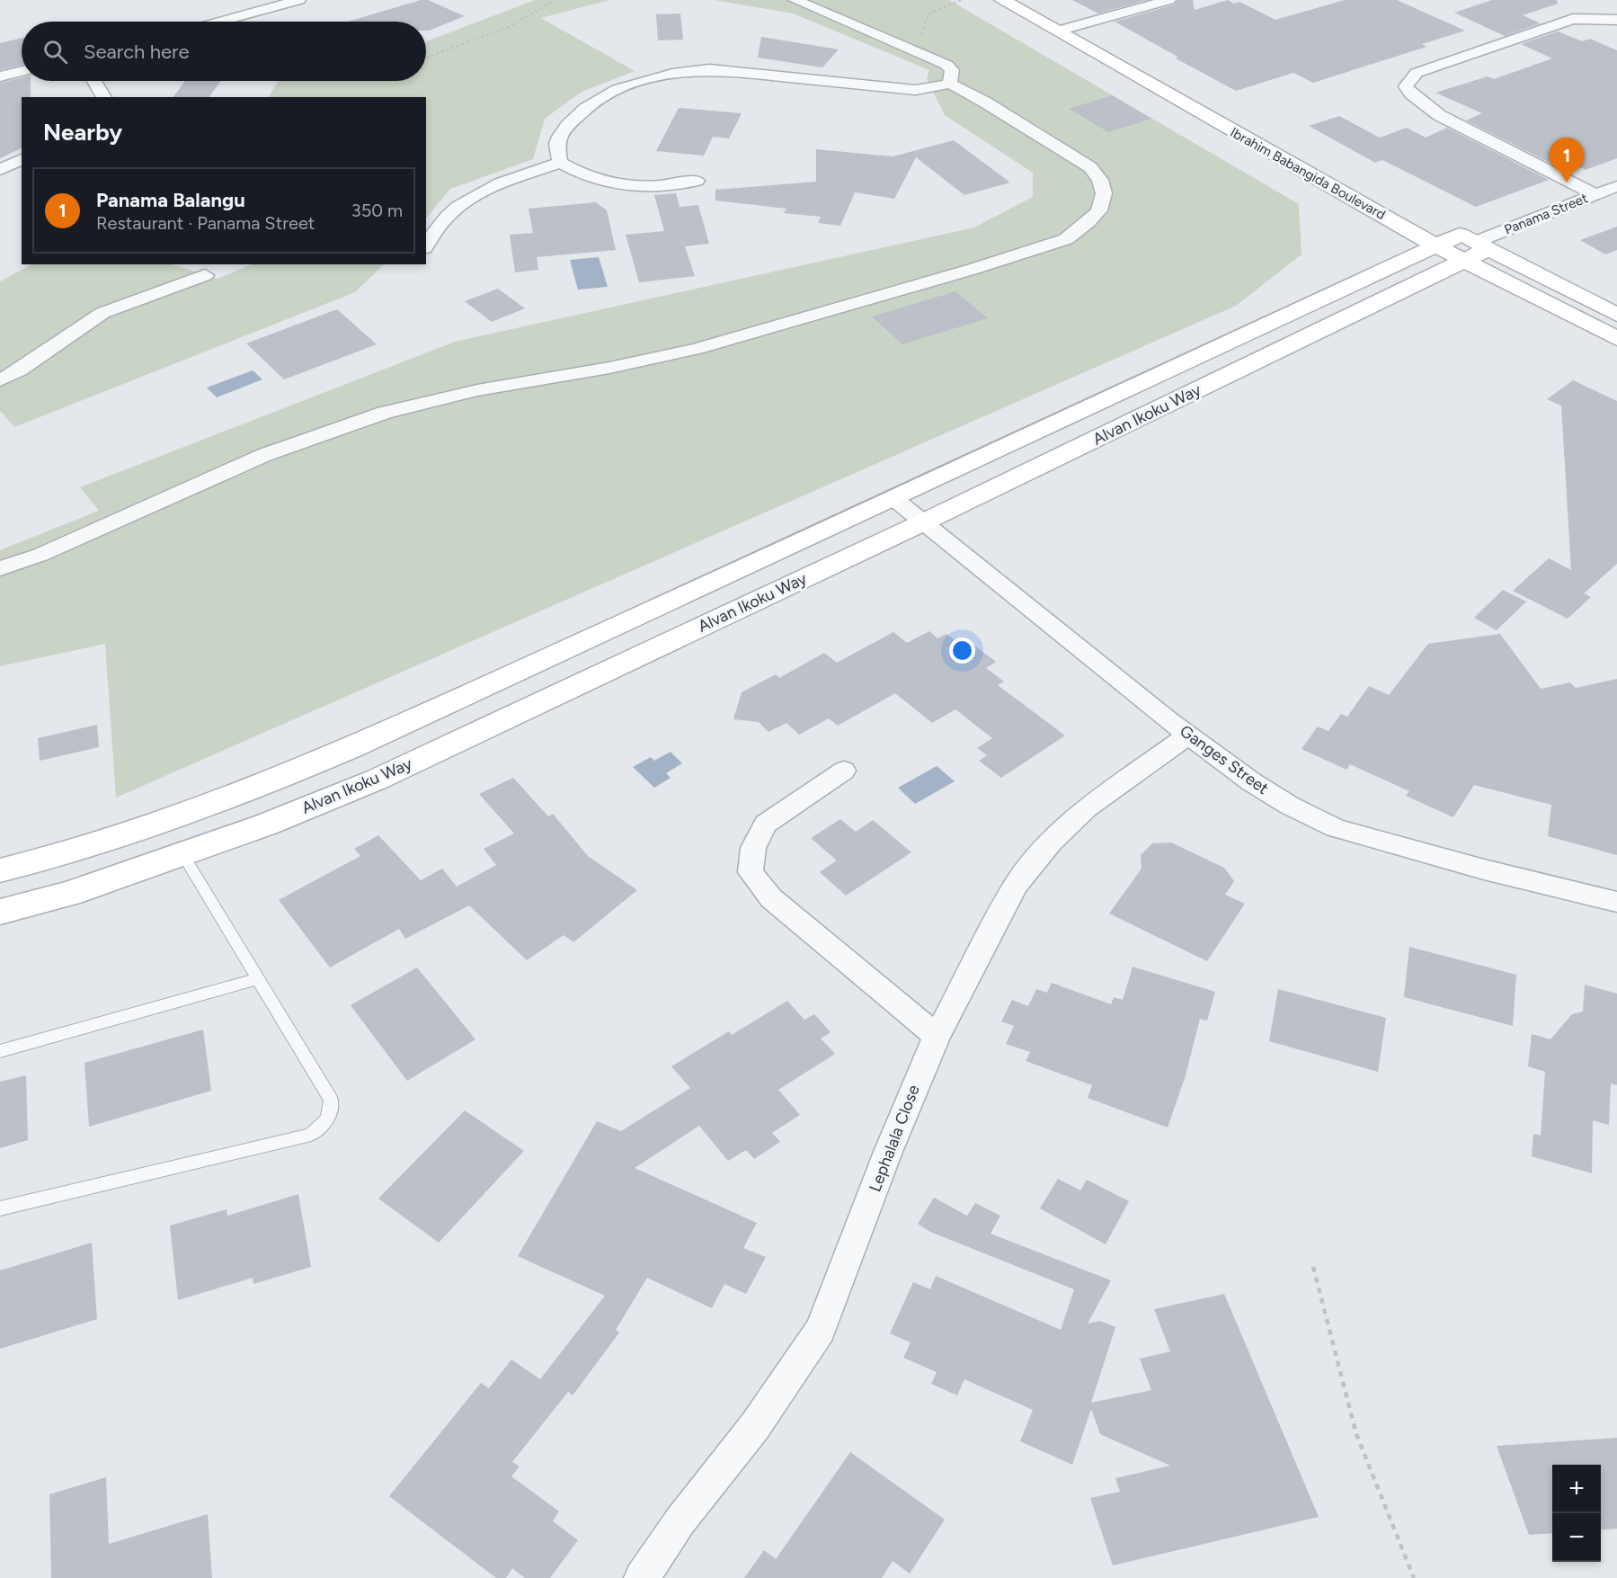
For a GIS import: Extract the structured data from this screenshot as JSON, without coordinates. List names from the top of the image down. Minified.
{"streets":{"street":["Ibrahim Babangida Boulevard","Panama Street","Alvan Ikoku Way","Ganges Street","Lephalala Close"]},"crossings":[["Ibrahim Babangida Boulevard","Alvan Ikoku Way"],["Panama Street","Alvan Ikoku Way"],["Alvan Ikoku Way","Ganges Street"],["Ganges Street","Lephalala Close"]],"page":{"search":"Search here","heading":"Nearby","pins":"1","list":[{"mark":"1","name":"Panama Balangu","note":"Restaurant · Panama Street","value":"350 m"}],"map_buttons":["+","−"]}}
